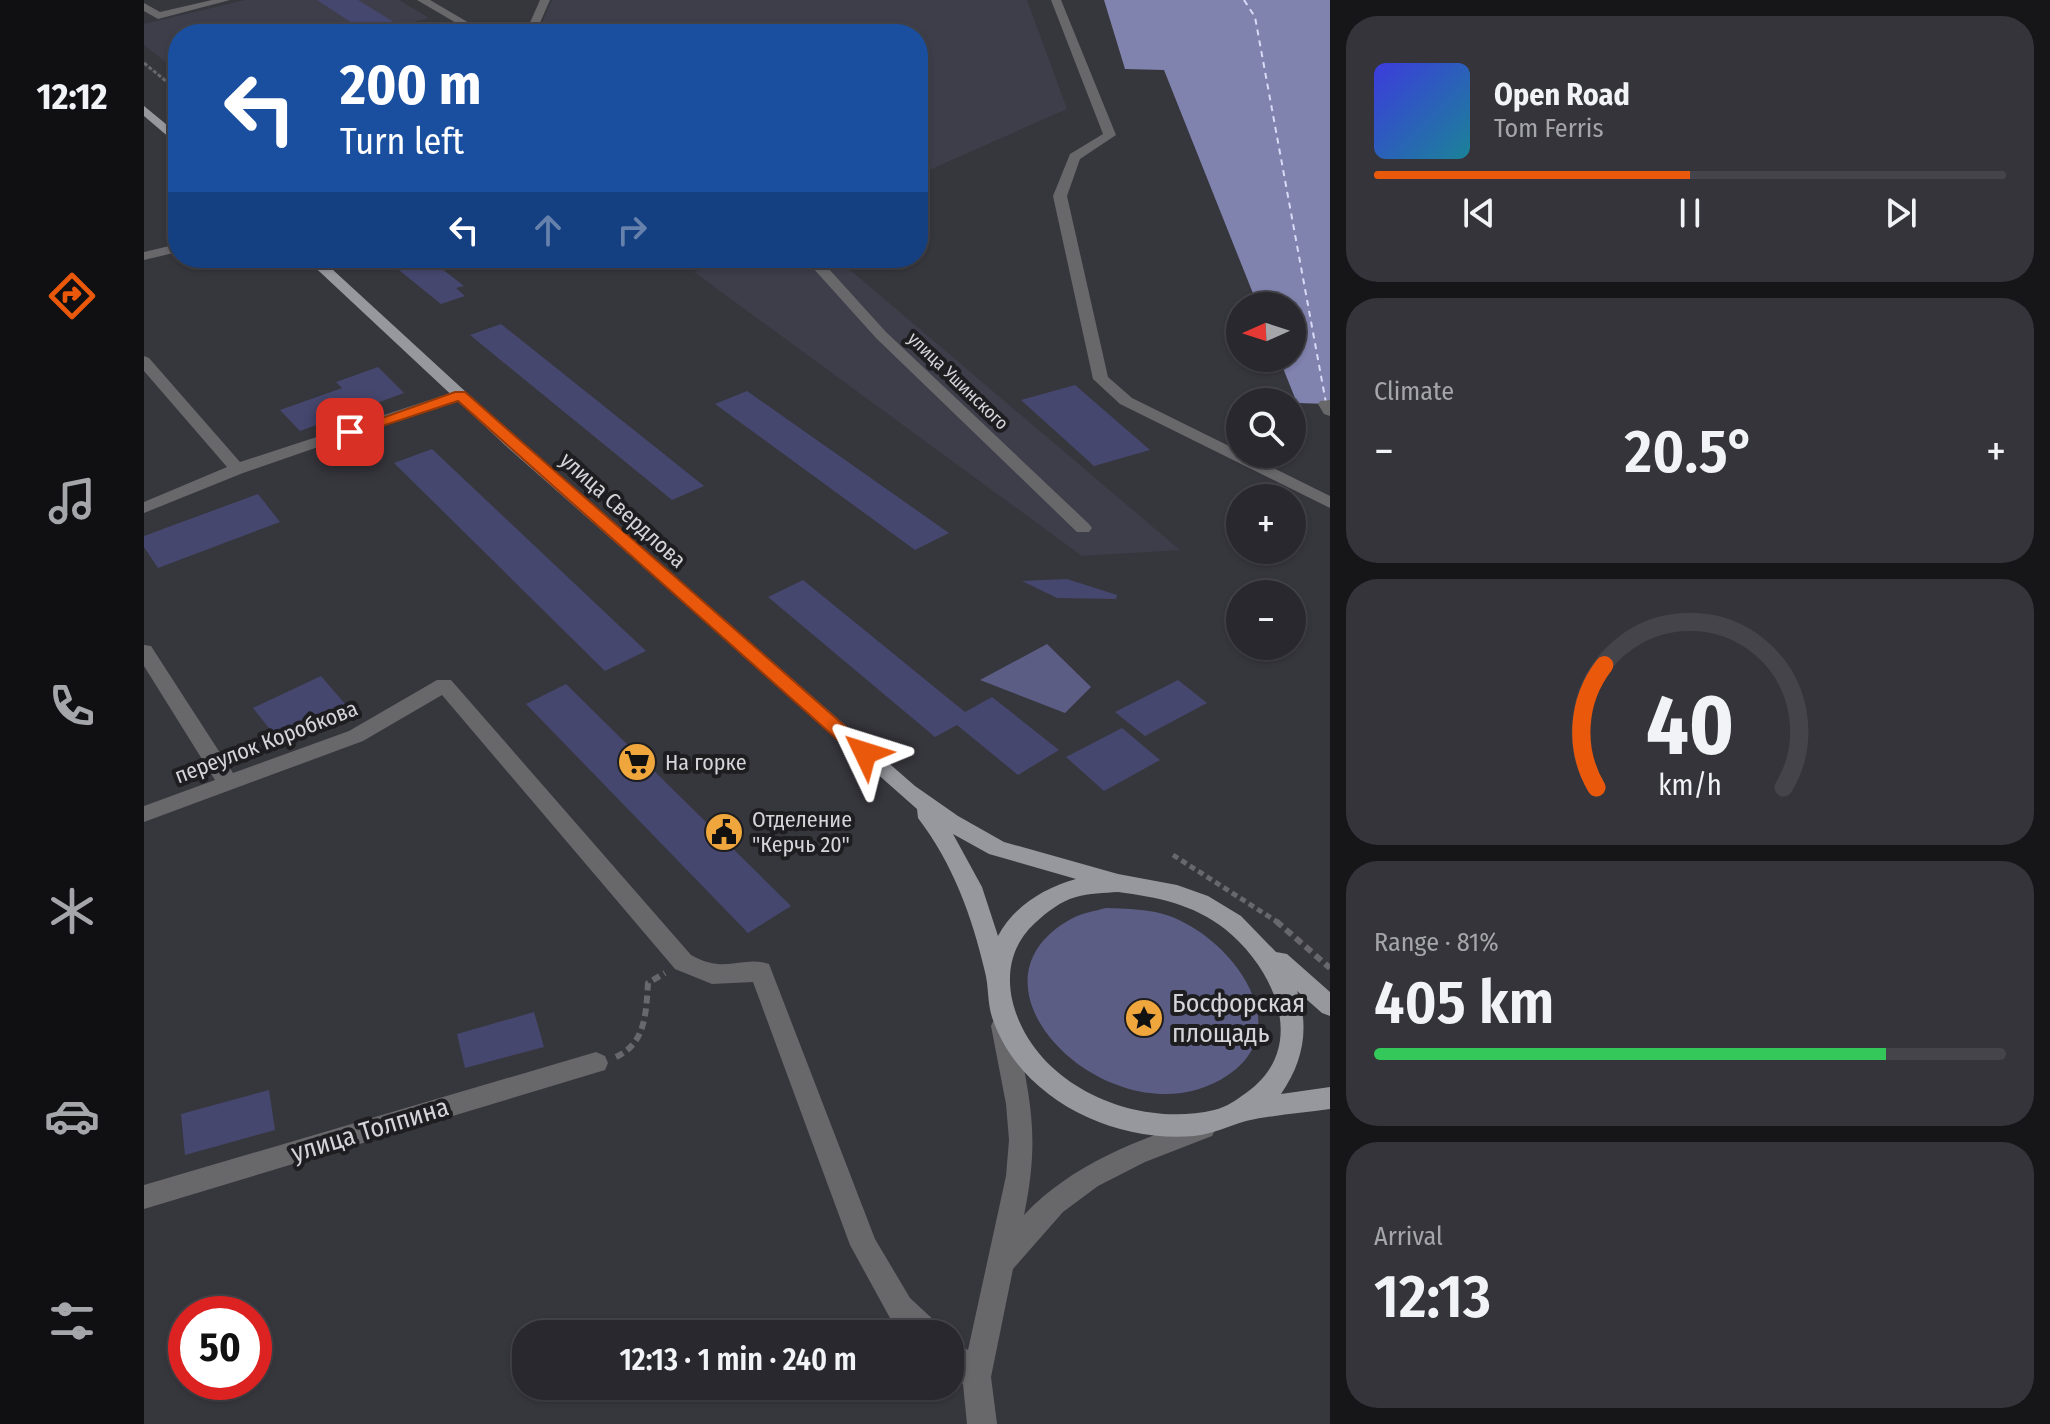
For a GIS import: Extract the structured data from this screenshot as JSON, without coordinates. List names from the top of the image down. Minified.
{"streets":{"main road":["улица Свердлова"],"street":["улица Ушинского","переулок Коробкова","улица Толпина"]},"places":{"supermarket":["На горке"],"public building":["Отделение \"Керчь 20\""],"place":["Босфорская площадь"]},"north":"left","page":{"tabs":"12:12","turn":["200 m","Turn left"],"song":["Open Road","Tom Ferris"],"map_buttons":["+","−"],"tile":["Climate",["Range · 81%","405 km"],["Arrival","12:13"]],"heat":["−","20.5°","+"],"limit":"50","trip":"12:13 · 1 min · 240 m","gauge":["40","km/h"]}}
